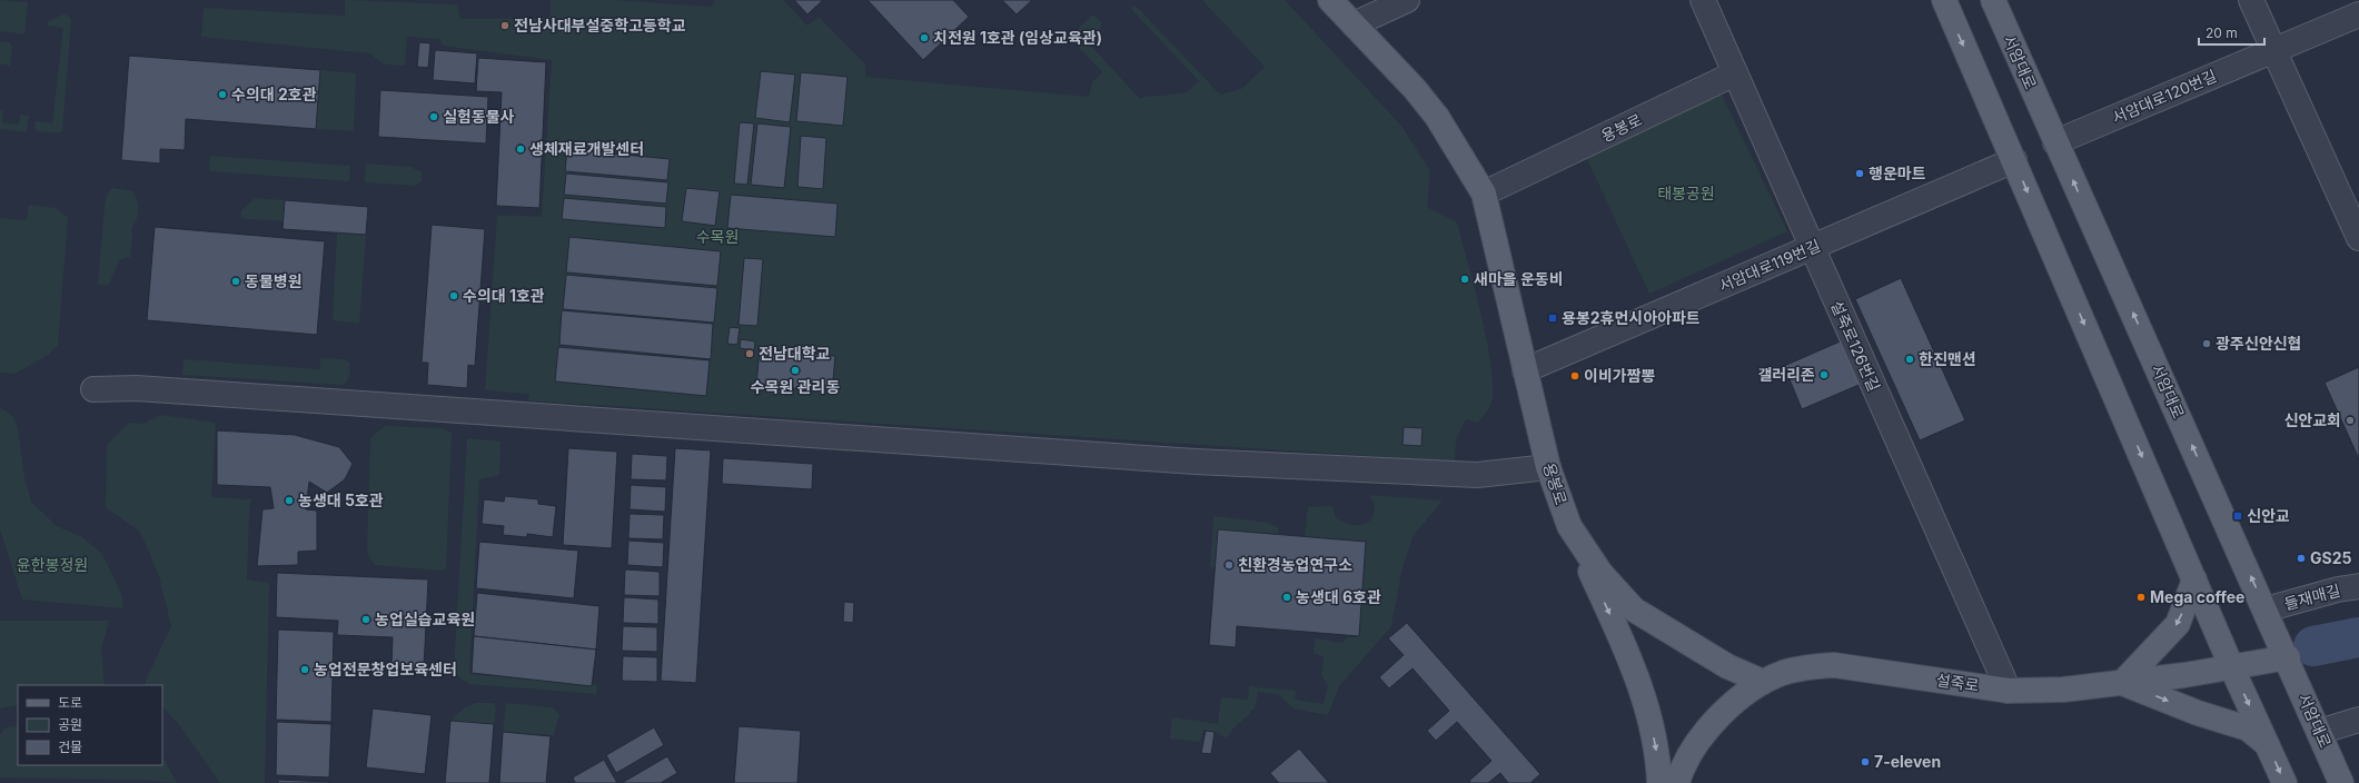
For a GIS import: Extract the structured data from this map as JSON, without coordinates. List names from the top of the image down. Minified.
{"streets":{"main road":["서암대로","용봉로","설죽로"],"street":["서암대로120번길","서암대로119번길","설죽로126번길","들재매길"]},"crossings":[["서암대로","서암대로120번길"],["서암대로","들재매길"],["서암대로","설죽로"],["용봉로","서암대로119번길"],["용봉로","설죽로126번길"],["용봉로","설죽로"],["서암대로119번길","설죽로126번길"],["설죽로126번길","설죽로"]],"parks":["태봉공원","수목원","윤한봉정원"],"places":{"other":["전남사대부설중학고등학교","치전원 1호관 (임상교육관)","수의대 2호관","실험동물사","생체재료개발센터","행운마트","새마을 운동비","동물병원","수의대 1호관","광주신안신협","전남대학교","한진맨션","수목원 관리동","갤러리존","이비가짬뽕","신안교회","농생대 5호관","GS25","친환경농업연구소","농생대 6호관","Mega coffee","농업실습교육원","농업전문창업보육센터","7-eleven"],"transit":["용봉2휴먼시아아파트","신안교"]},"legend":["도로","공원","건물"],"scale_bar":"20 m"}
